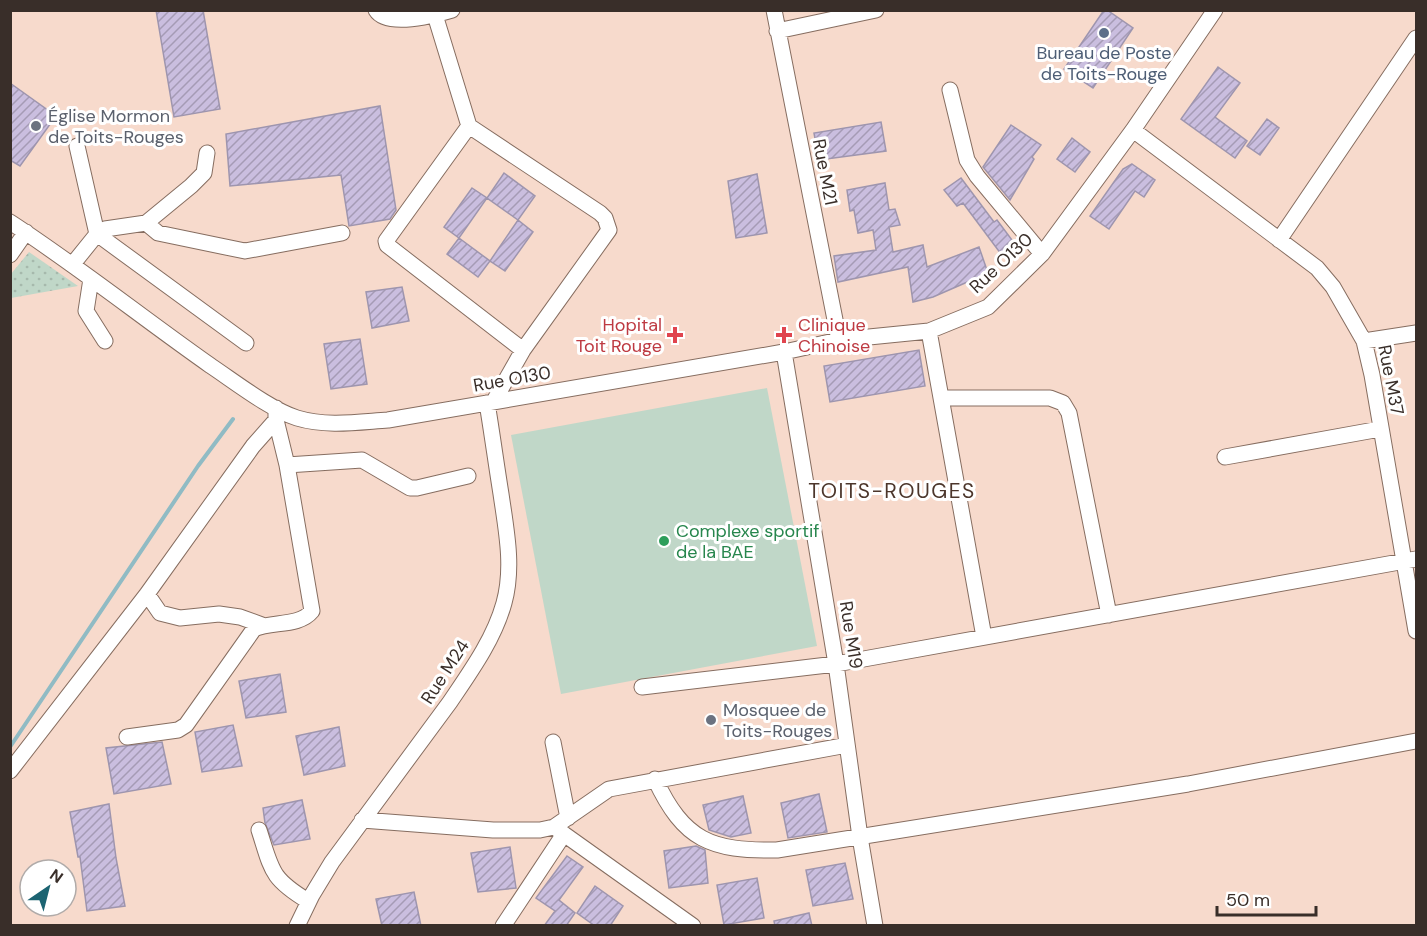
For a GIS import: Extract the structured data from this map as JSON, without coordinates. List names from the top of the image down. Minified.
{"streets":{"street":["Rue M21","Rue O130","Rue M37","Rue M19","Rue M24"]},"crossings":[["Rue M21","Rue O130"],["Rue O130","Rue M37"],["Rue O130","Rue M19"],["Rue O130","Rue M24"]],"districts":["TOITS-ROUGES"],"places":{"other":["Bureau de Poste de Toits-Rouge","Église Mormon de Toits-Rouges","Complexe sportif de la BAE","Mosquee de Toits-Rouges"],"health":["Hopital Toit Rouge","Clinique Chinoise"]},"scale_bar":"50 m","north":"top right"}
